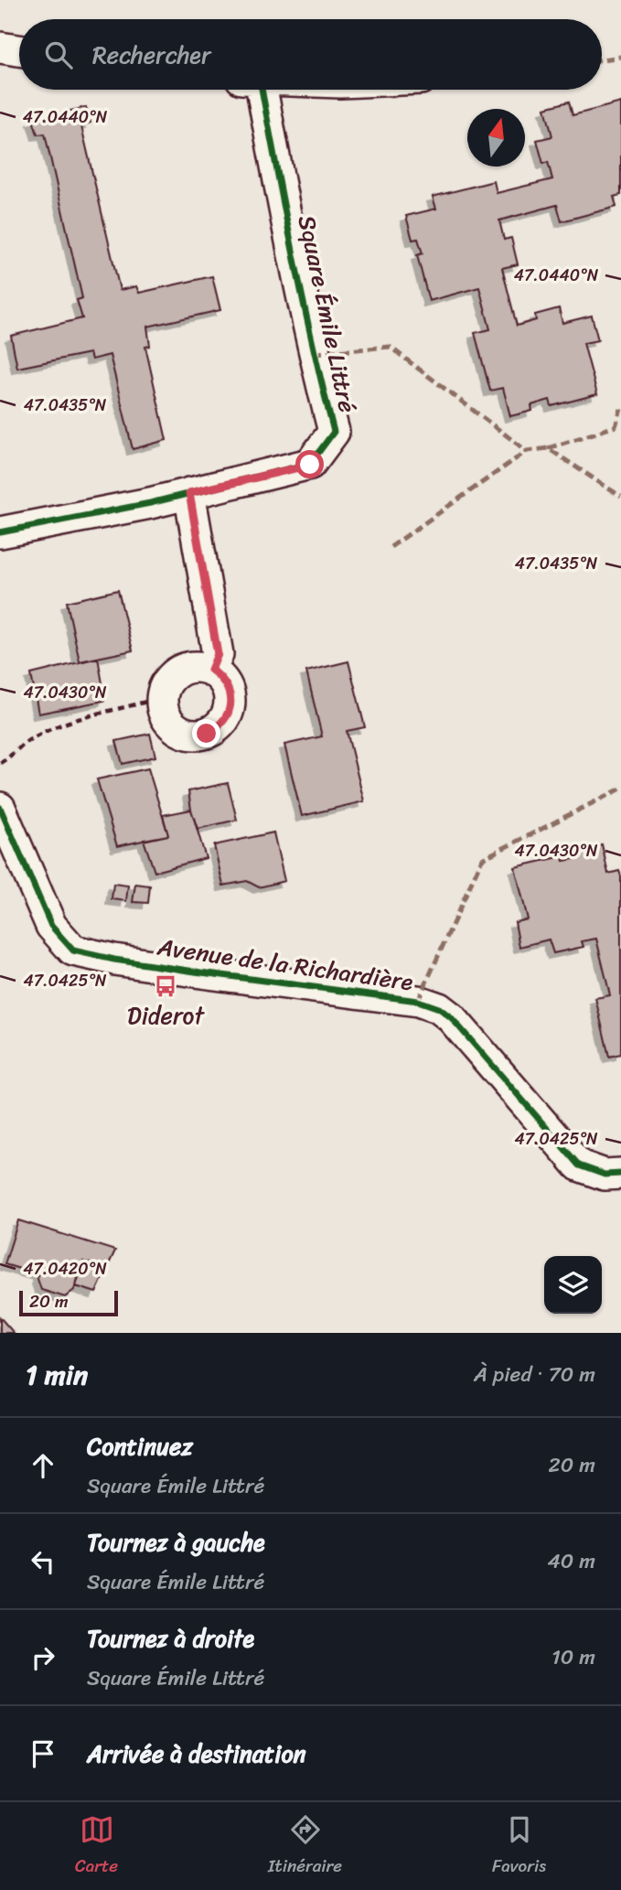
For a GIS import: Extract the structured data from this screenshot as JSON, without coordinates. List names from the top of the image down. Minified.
{"streets":{"street":["Square Émile Littré","Avenue de la Richardière"]},"places":{"bus stop":["Diderot"]},"scale_bar":"20 m","north":"top","page":{"search":"Rechercher","scale":"20 m","heading":["1 min","À pied · 70 m"],"list":[["Continuez","Square Émile Littré","20 m"],["Tournez à gauche","Square Émile Littré","40 m"],["Tournez à droite","Square Émile Littré","10 m"],"Arrivée à destination"],"nav":["Carte","Itinéraire","Favoris"]},"coordinates":["47.0440°N","47.0435°N","47.0430°N","47.0425°N","47.0420°N"]}
